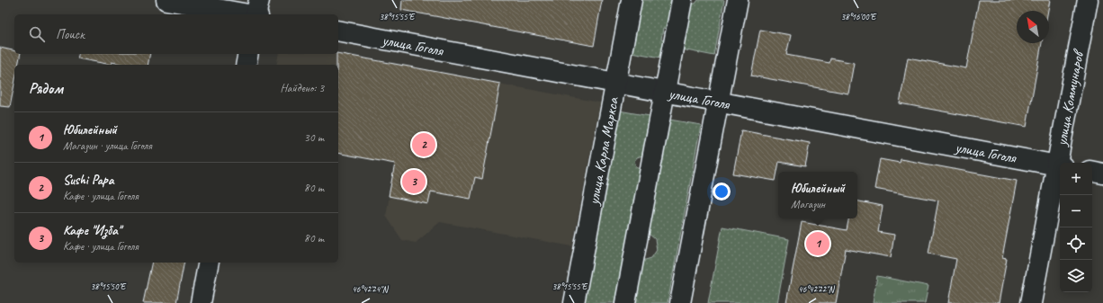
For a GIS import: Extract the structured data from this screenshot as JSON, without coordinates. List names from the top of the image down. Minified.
{"streets":{"street":["улица Гоголя","улица Коммунаров","улица Карла Маркса"]},"crossings":[["улица Гоголя","улица Коммунаров"],["улица Гоголя","улица Карла Маркса"]],"north":"top left","page":{"search":"Поиск","heading":["Рядом","Найдено: 3"],"list":[{"mark":"1","name":"Юбилейный","note":"Магазин · улица Гоголя","value":"30 m"},{"mark":"2","name":"Sushi Papa","note":"Кафе · улица Гоголя","value":"80 m"},{"mark":"3","name":"Кафе \"Изба\"","note":"Кафе · улица Гоголя","value":"80 m"}],"pins":["2","3","1"],"map_buttons":["+","−"],"popup":["Юбилейный","Магазин"]},"coordinates":["38°15'55\"E","38°16'00\"E","38°15'50\"E","46°42'24\"N","46°42'22\"N"]}
